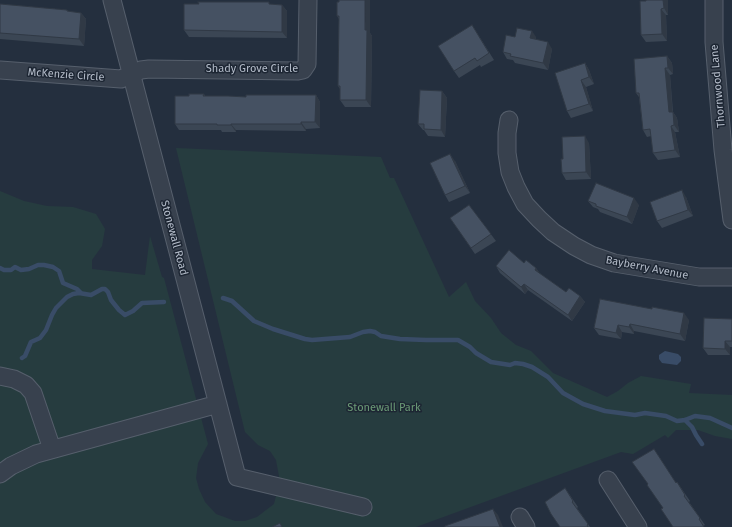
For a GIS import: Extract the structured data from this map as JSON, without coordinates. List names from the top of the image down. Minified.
{"streets":{"street":["Shady Grove Circle","McKenzie Circle","Thornwood Lane","Stonewall Road","Bayberry Avenue"]},"crossings":[["Shady Grove Circle","McKenzie Circle"],["Shady Grove Circle","Stonewall Road"],["McKenzie Circle","Stonewall Road"]],"parks":["Stonewall Park"]}
